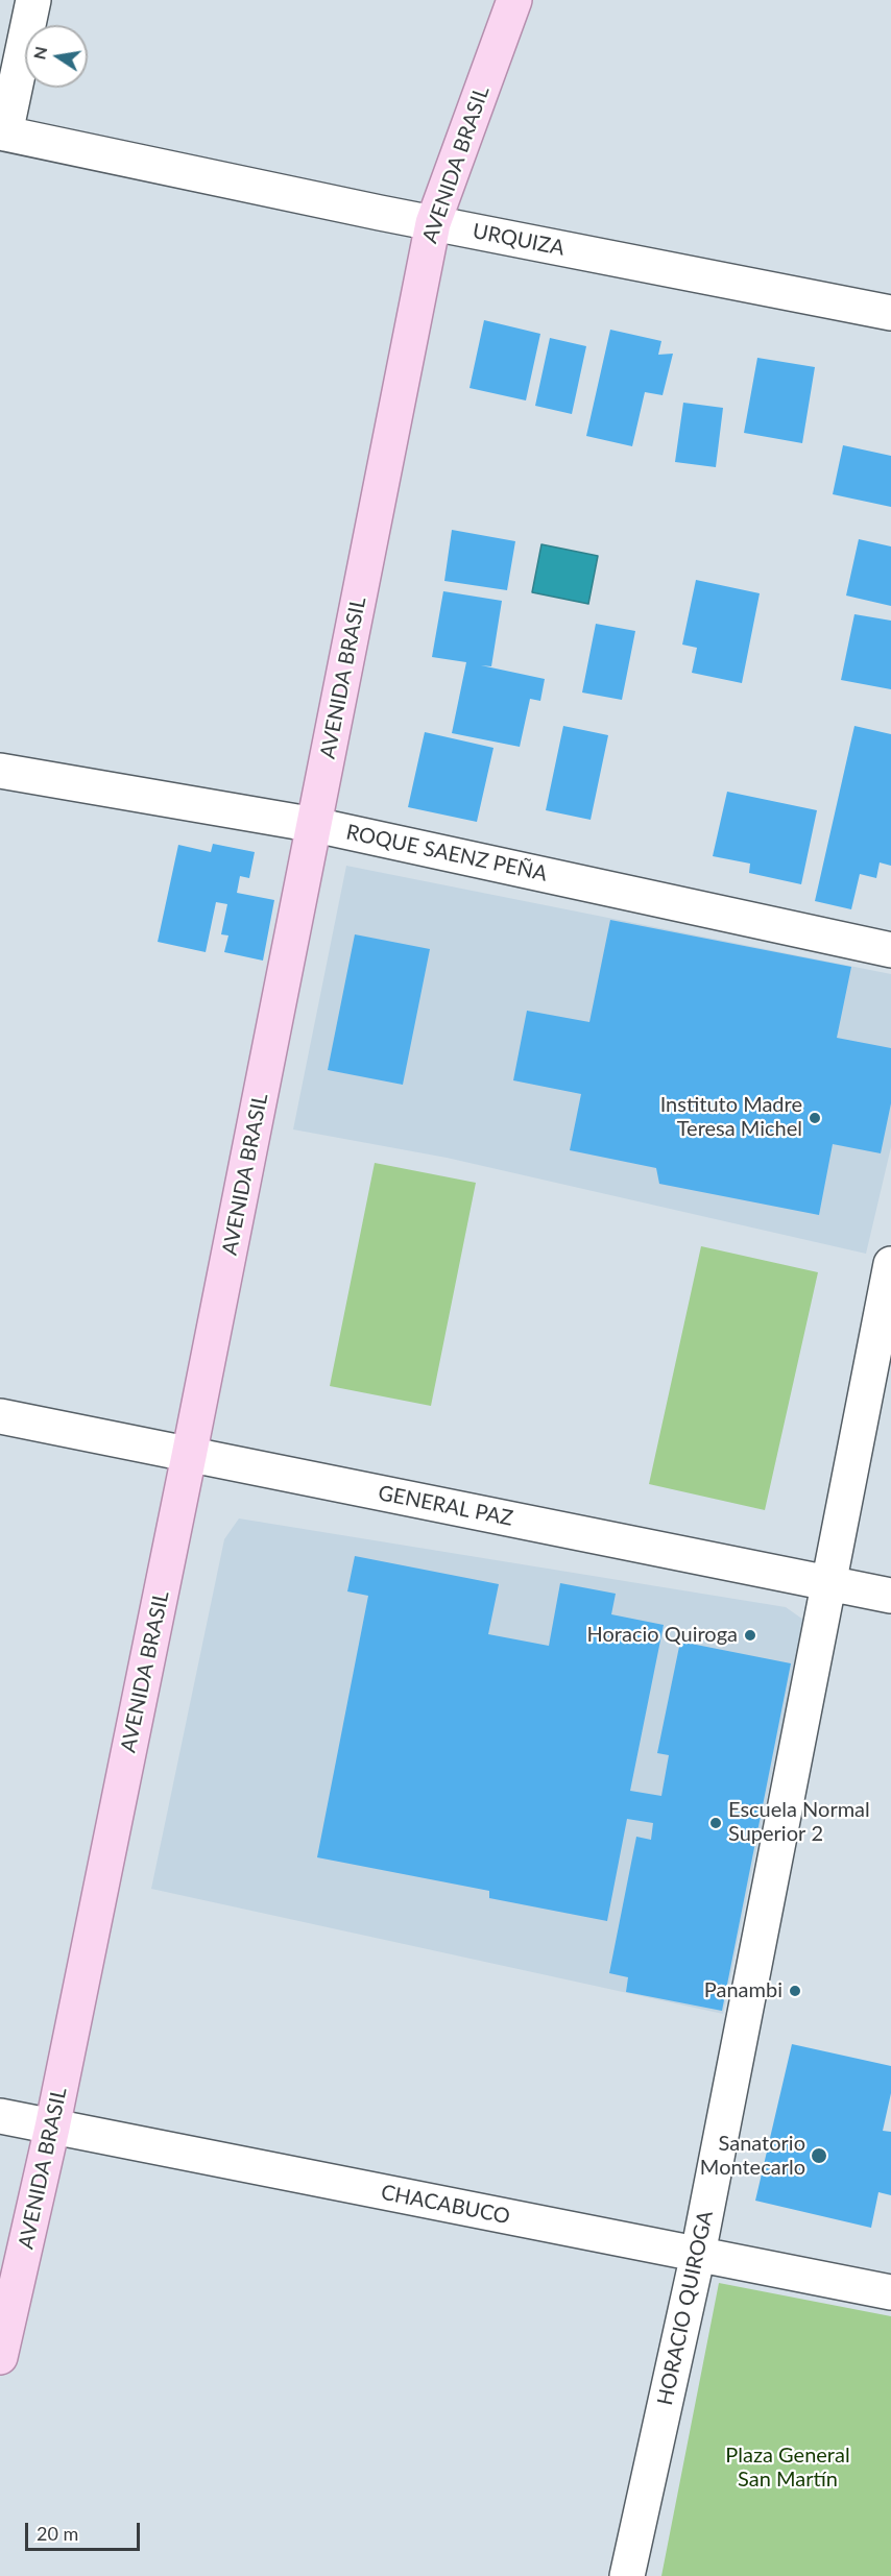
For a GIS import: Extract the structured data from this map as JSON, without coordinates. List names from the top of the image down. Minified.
{"streets":{"main road":["AVENIDA BRASIL"],"street":["URQUIZA","ROQUE SAENZ PEÑA","GENERAL PAZ","CHACABUCO","HORACIO QUIROGA"]},"crossings":[["AVENIDA BRASIL","URQUIZA"],["AVENIDA BRASIL","ROQUE SAENZ PEÑA"],["AVENIDA BRASIL","GENERAL PAZ"],["AVENIDA BRASIL","CHACABUCO"],["GENERAL PAZ","HORACIO QUIROGA"],["CHACABUCO","HORACIO QUIROGA"]],"parks":["Plaza General San Martín"],"places":["Instituto Madre Teresa Michel","Horacio Quiroga","Escuela Normal Superior 2","Panambi","Sanatorio Montecarlo"],"scale_bar":"20 m","north":"left"}
